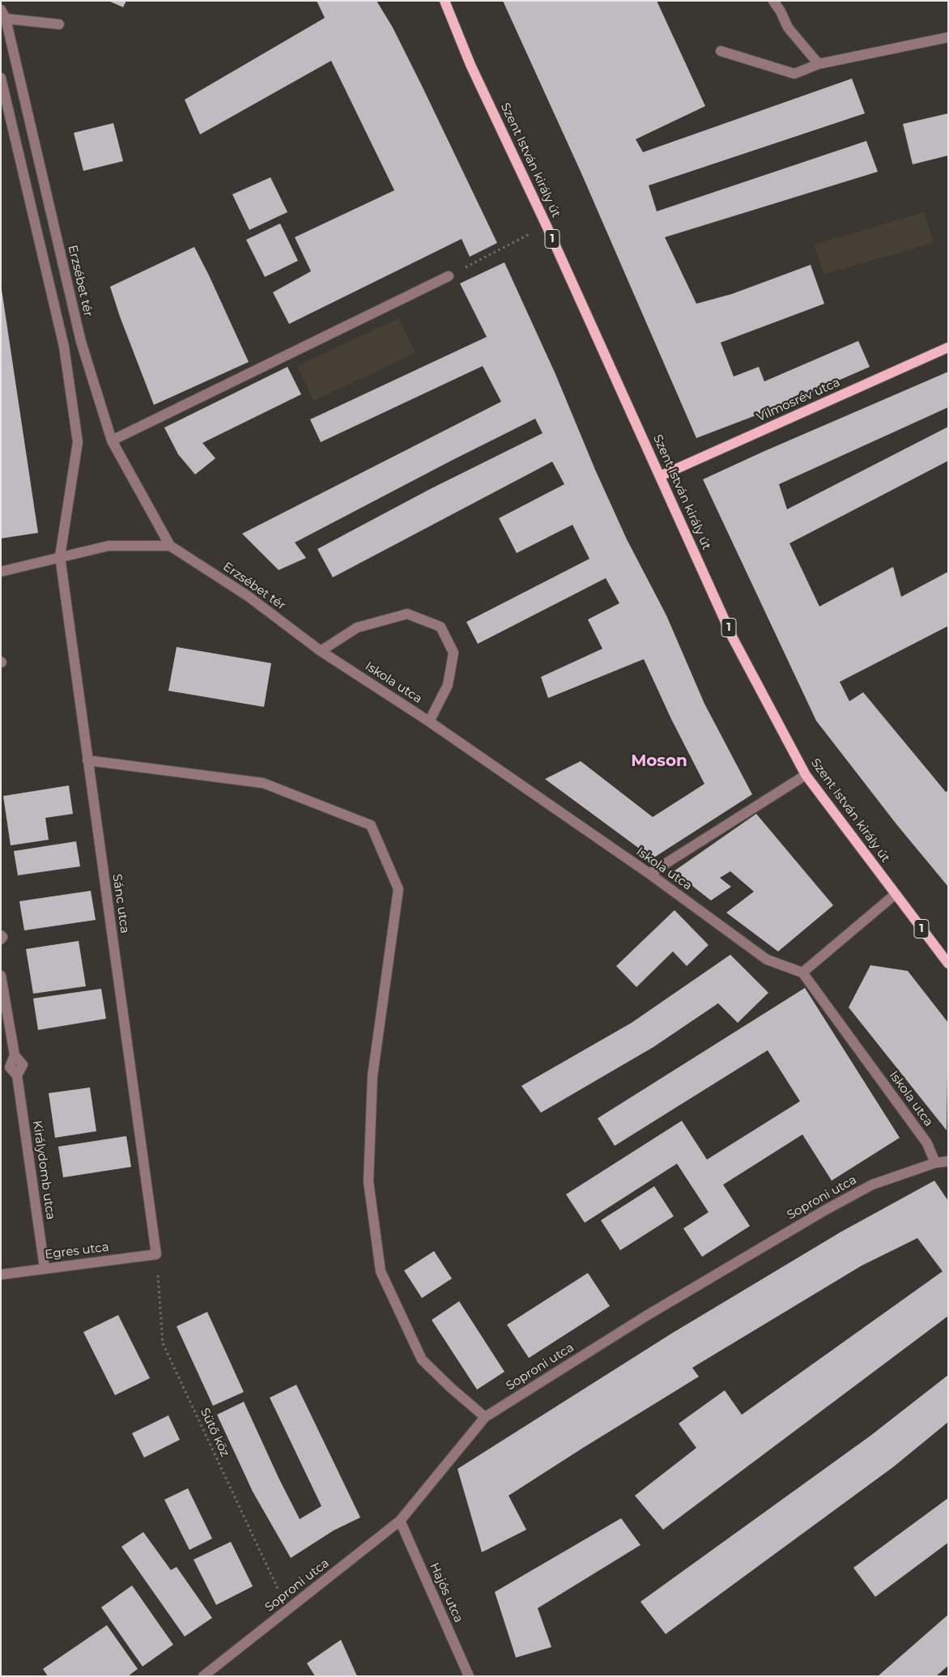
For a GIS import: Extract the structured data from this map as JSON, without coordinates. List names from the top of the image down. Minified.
{"streets":{"main road":["Szent István király út","1","Vilmosrév utca"],"street":["Erzsébet tér","Iskola utca","Sánc utca","Királydomb utca","Soproni utca","Egres utca","Hajós utca"],"path":["Sütő köz"]},"crossings":[["Szent István király út","Vilmosrév utca"],["Erzsébet tér","Iskola utca"],["Iskola utca","Soproni utca"],["Sánc utca","Egres utca"],["Sánc utca","Sütő köz"],["Királydomb utca","Egres utca"],["Soproni utca","Sütő köz"],["Soproni utca","Hajós utca"],["Egres utca","Sütő köz"]],"districts":["Moson"]}
